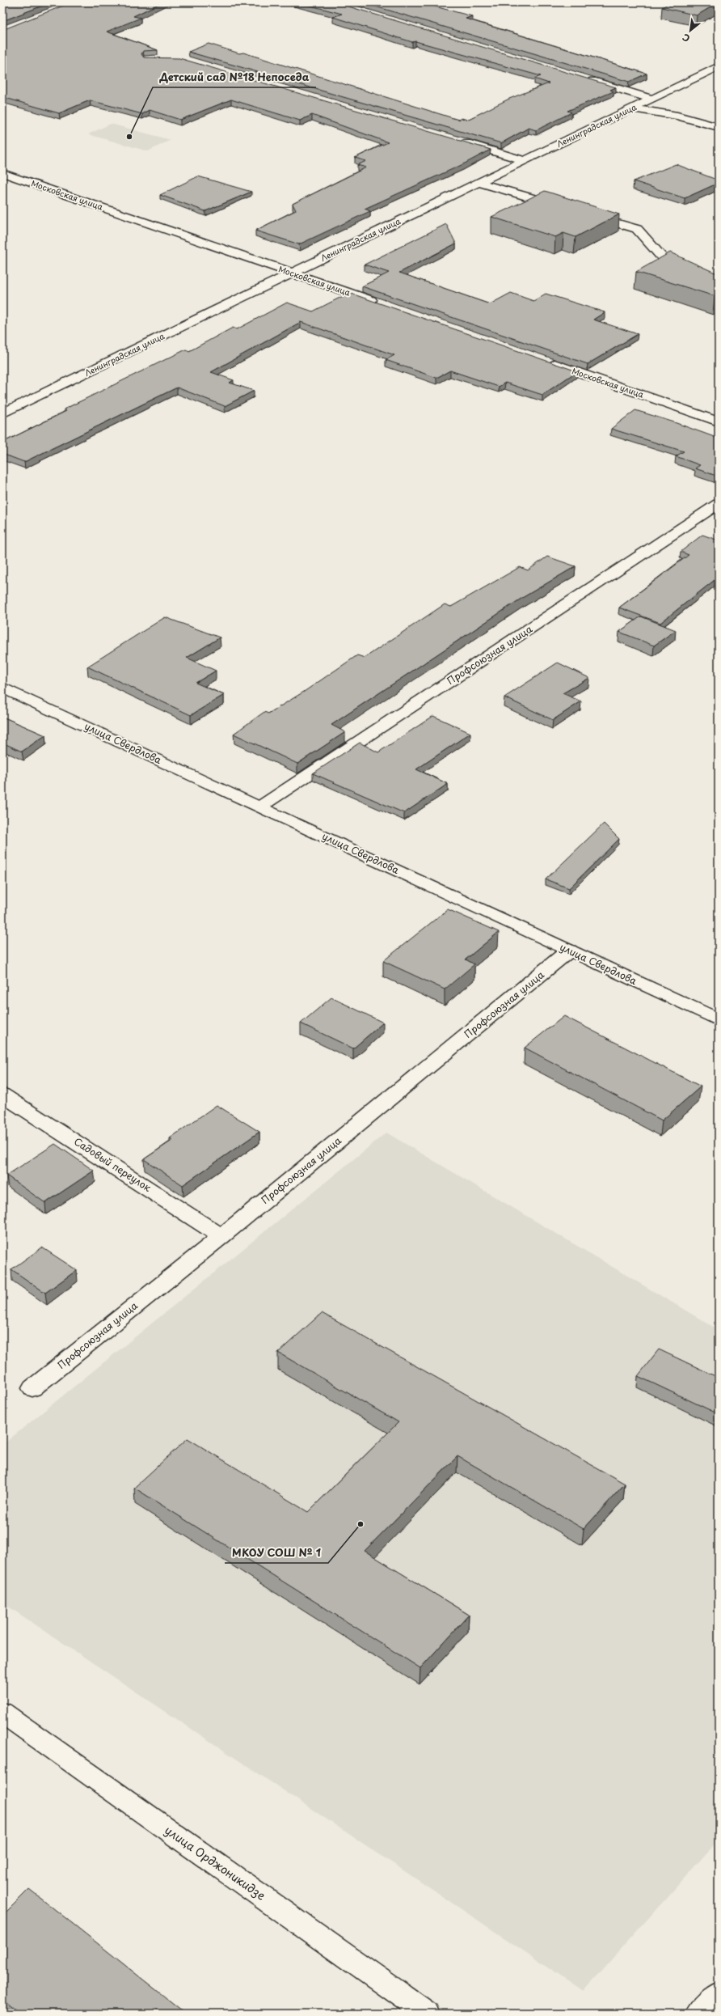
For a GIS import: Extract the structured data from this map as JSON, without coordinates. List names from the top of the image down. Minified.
{"streets":{"street":["Ленинградская улица","Московская улица","Профсоюзная улица","улица Свердлова","Садовый переулок","улица Орджоникидзе"]},"crossings":[["Ленинградская улица","Московская улица"],["Профсоюзная улица","улица Свердлова"],["Профсоюзная улица","Садовый переулок"]],"places":["Детский сад №18 Непоседа","МКОУ СОШ № 1"],"north":"bottom left"}
